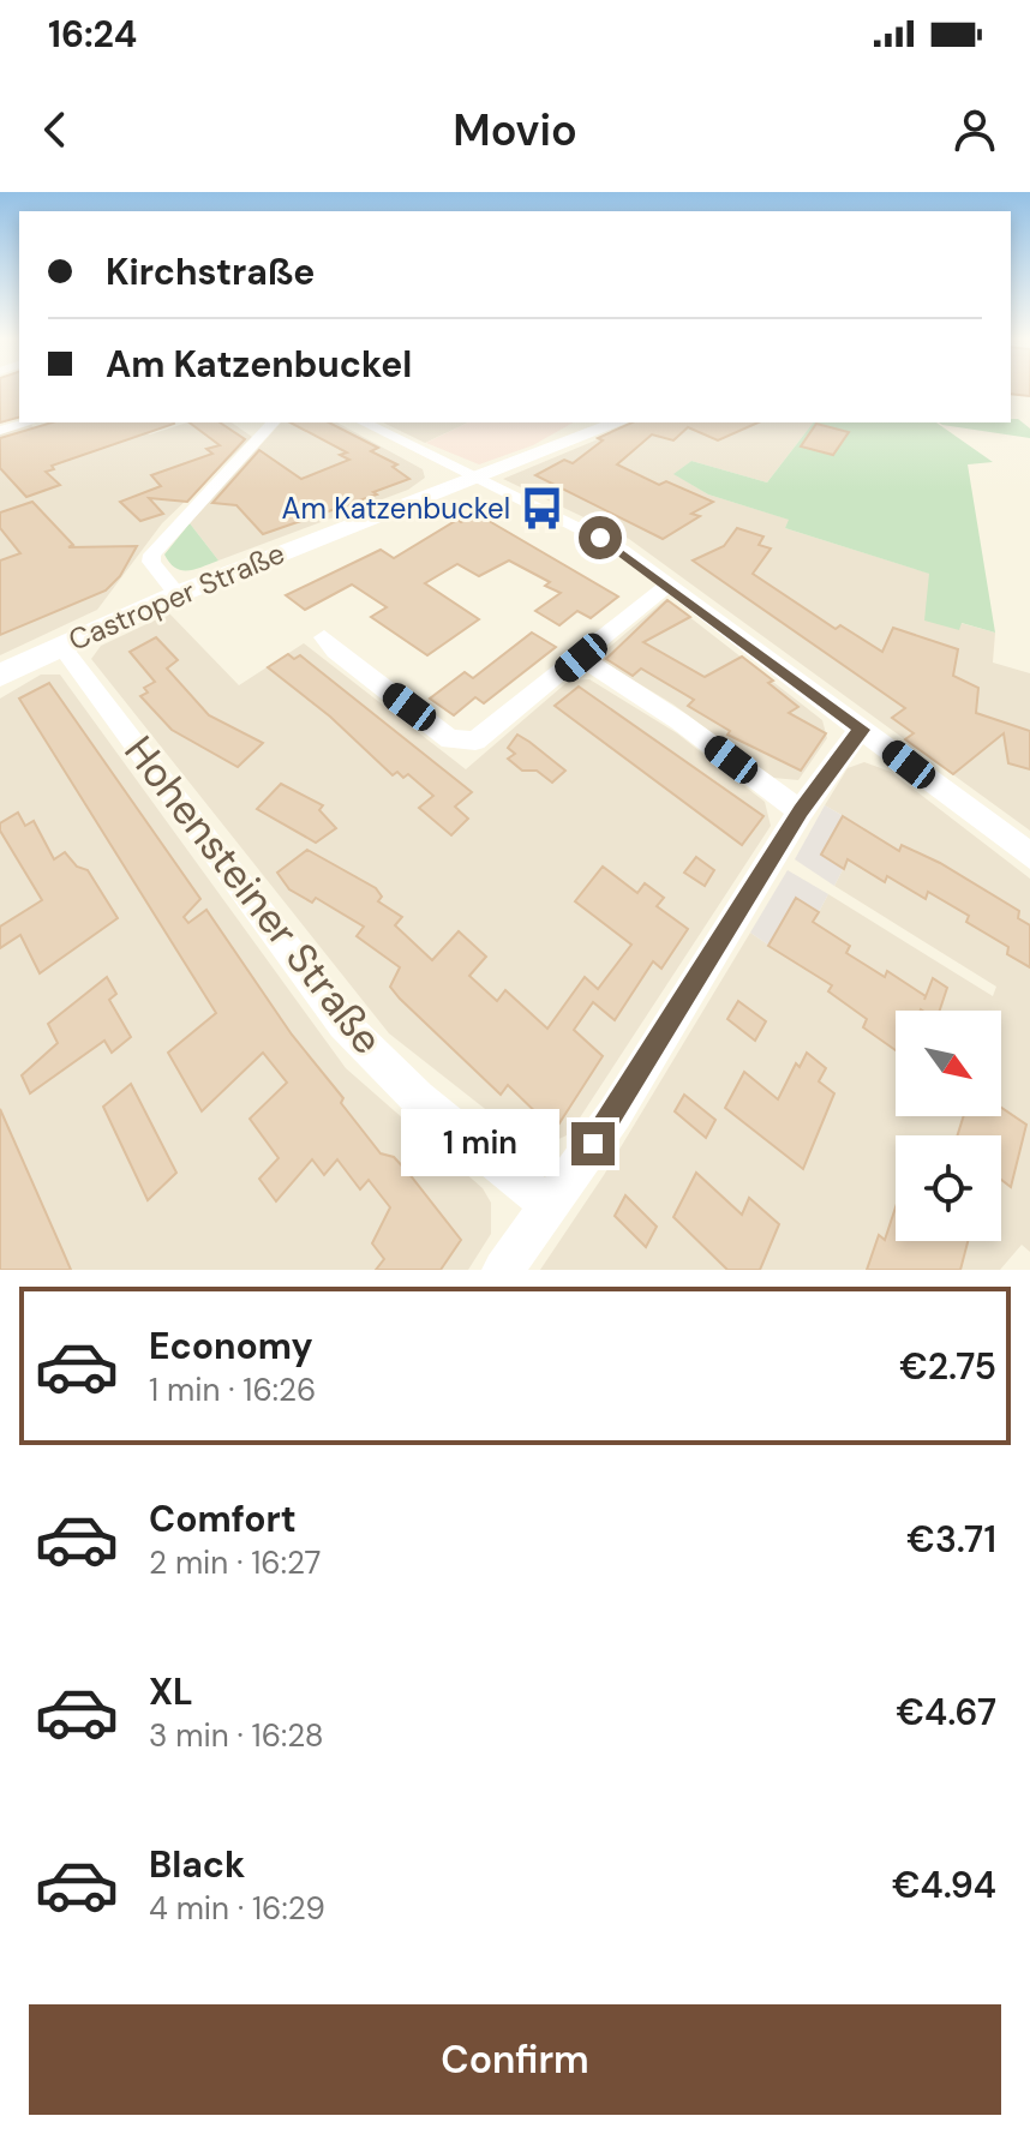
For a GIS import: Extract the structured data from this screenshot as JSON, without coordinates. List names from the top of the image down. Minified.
{"streets":{"main road":["Castroper Straße"],"street":["Hohensteiner Straße"]},"crossings":[["Castroper Straße","Hohensteiner Straße"]],"places":{"bus stop":["Am Katzenbuckel"]},"north":"bottom right","page":{"status":"16:24","header":"Movio","banner":["Kirchstraße","Am Katzenbuckel"],"bubble":"1 min","list":[{"name":"Economy","note":"1 min · 16:26","value":"€2.75"},{"name":"Comfort","note":"2 min · 16:27","value":"€3.71"},{"name":"XL","note":"3 min · 16:28","value":"€4.67"},{"name":"Black","note":"4 min · 16:29","value":"€4.94"}],"buttons":"Confirm"}}
